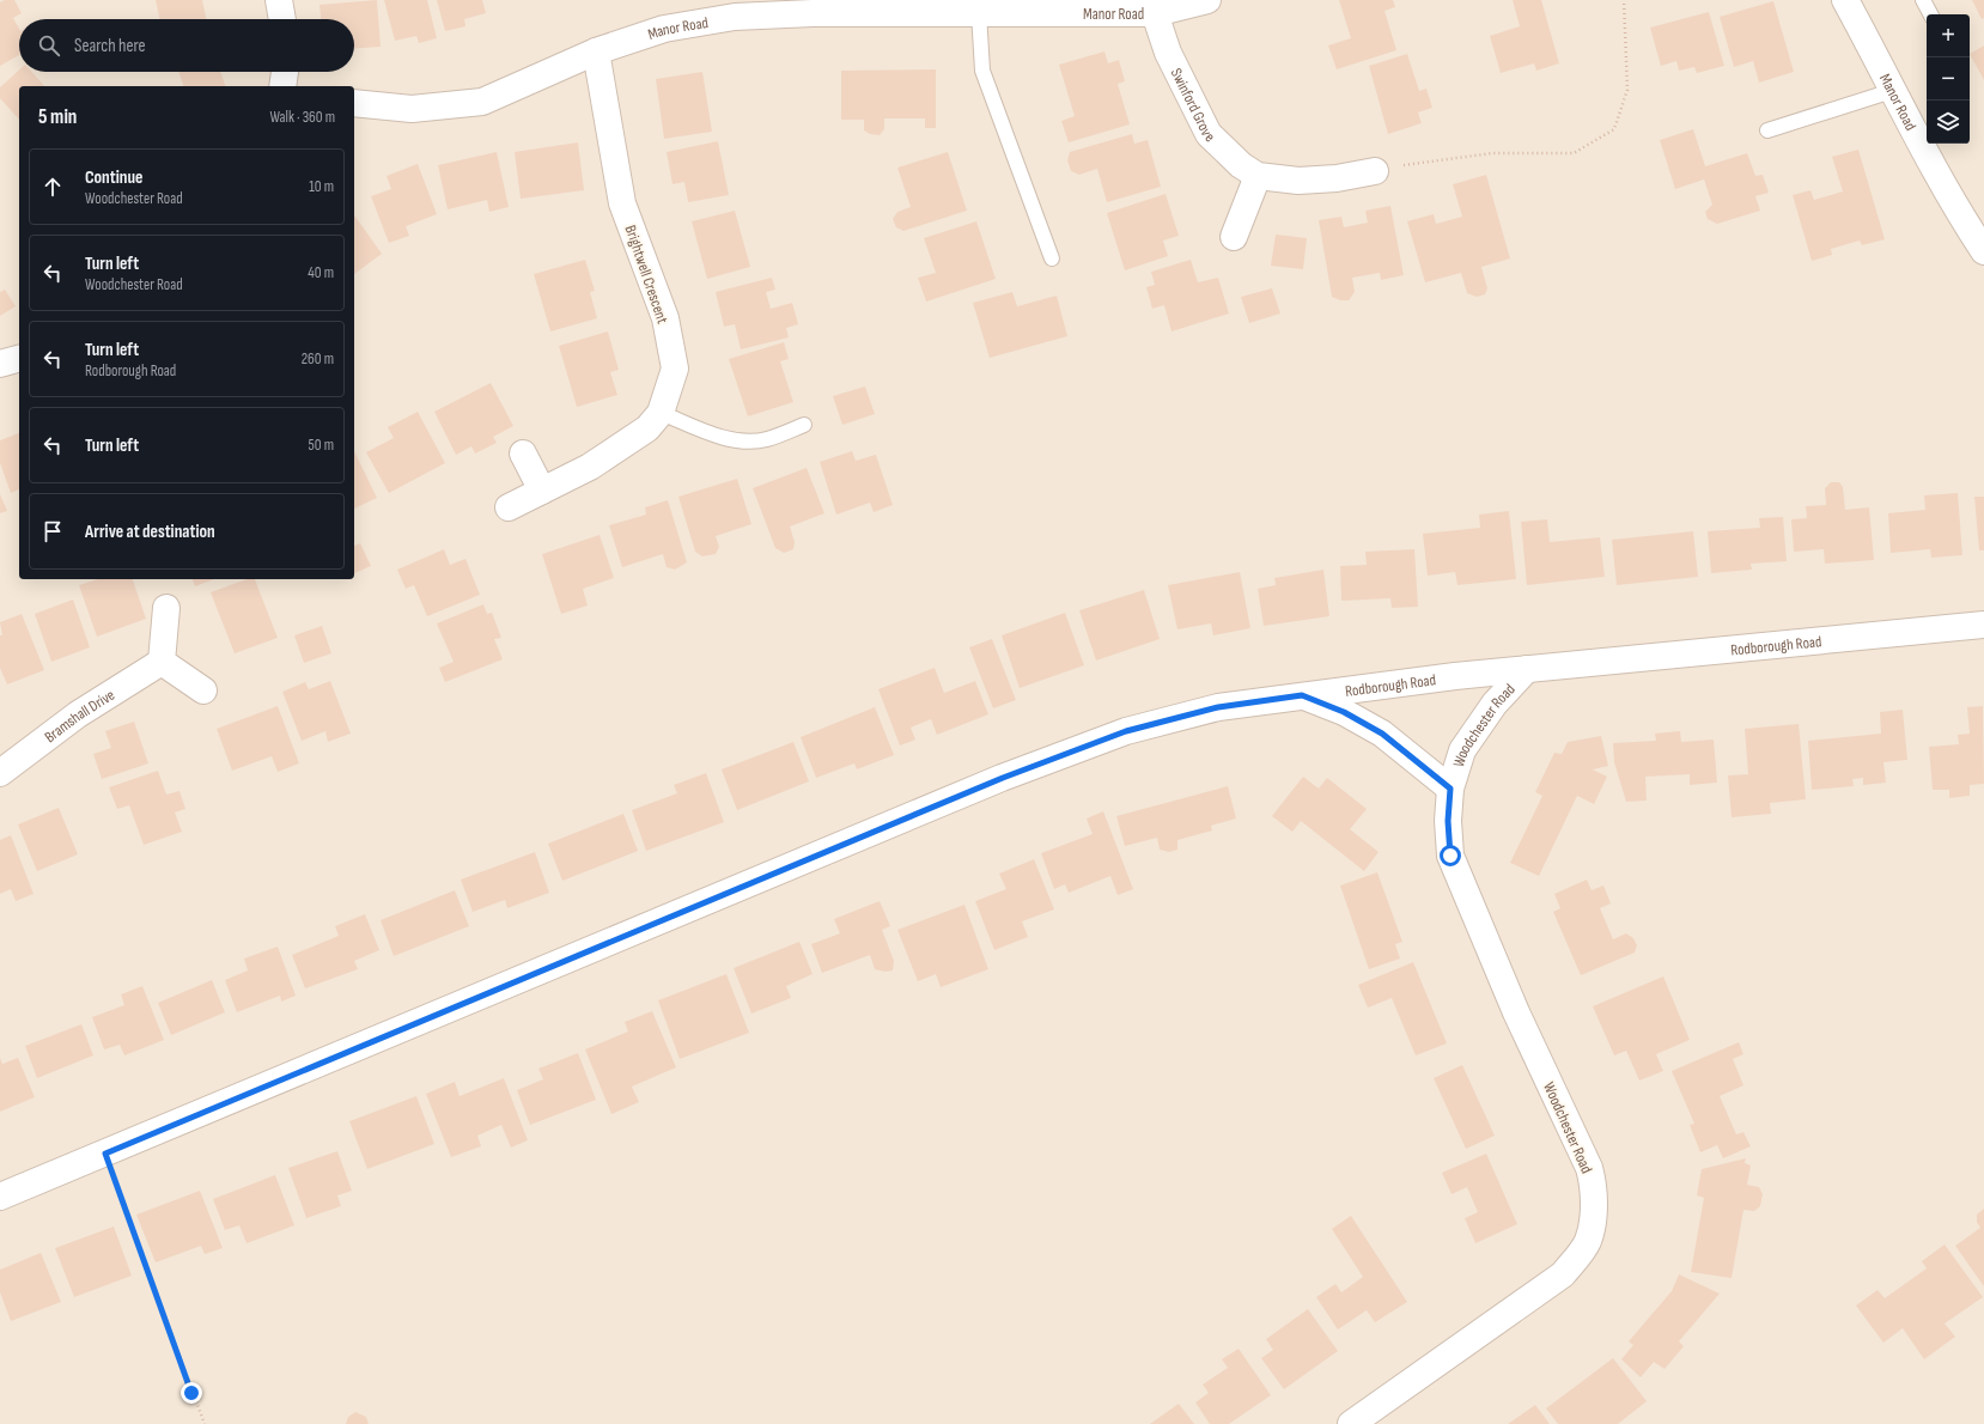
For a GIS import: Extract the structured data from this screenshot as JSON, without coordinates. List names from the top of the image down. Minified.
{"streets":{"street":["Manor Road","Swinford Grove","Brightwell Crescent","Rodborough Road","Bramshall Drive","Woodchester Road"]},"crossings":[["Manor Road","Swinford Grove"],["Manor Road","Brightwell Crescent"],["Rodborough Road","Woodchester Road"]],"page":{"map_buttons":["+","−"],"search":"Search here","heading":["5 min","Walk · 360 m"],"list":[["Continue","Woodchester Road","10 m"],["Turn left","Woodchester Road","40 m"],["Turn left","Rodborough Road","260 m"],["Turn left","50 m"],"Arrive at destination"]}}
